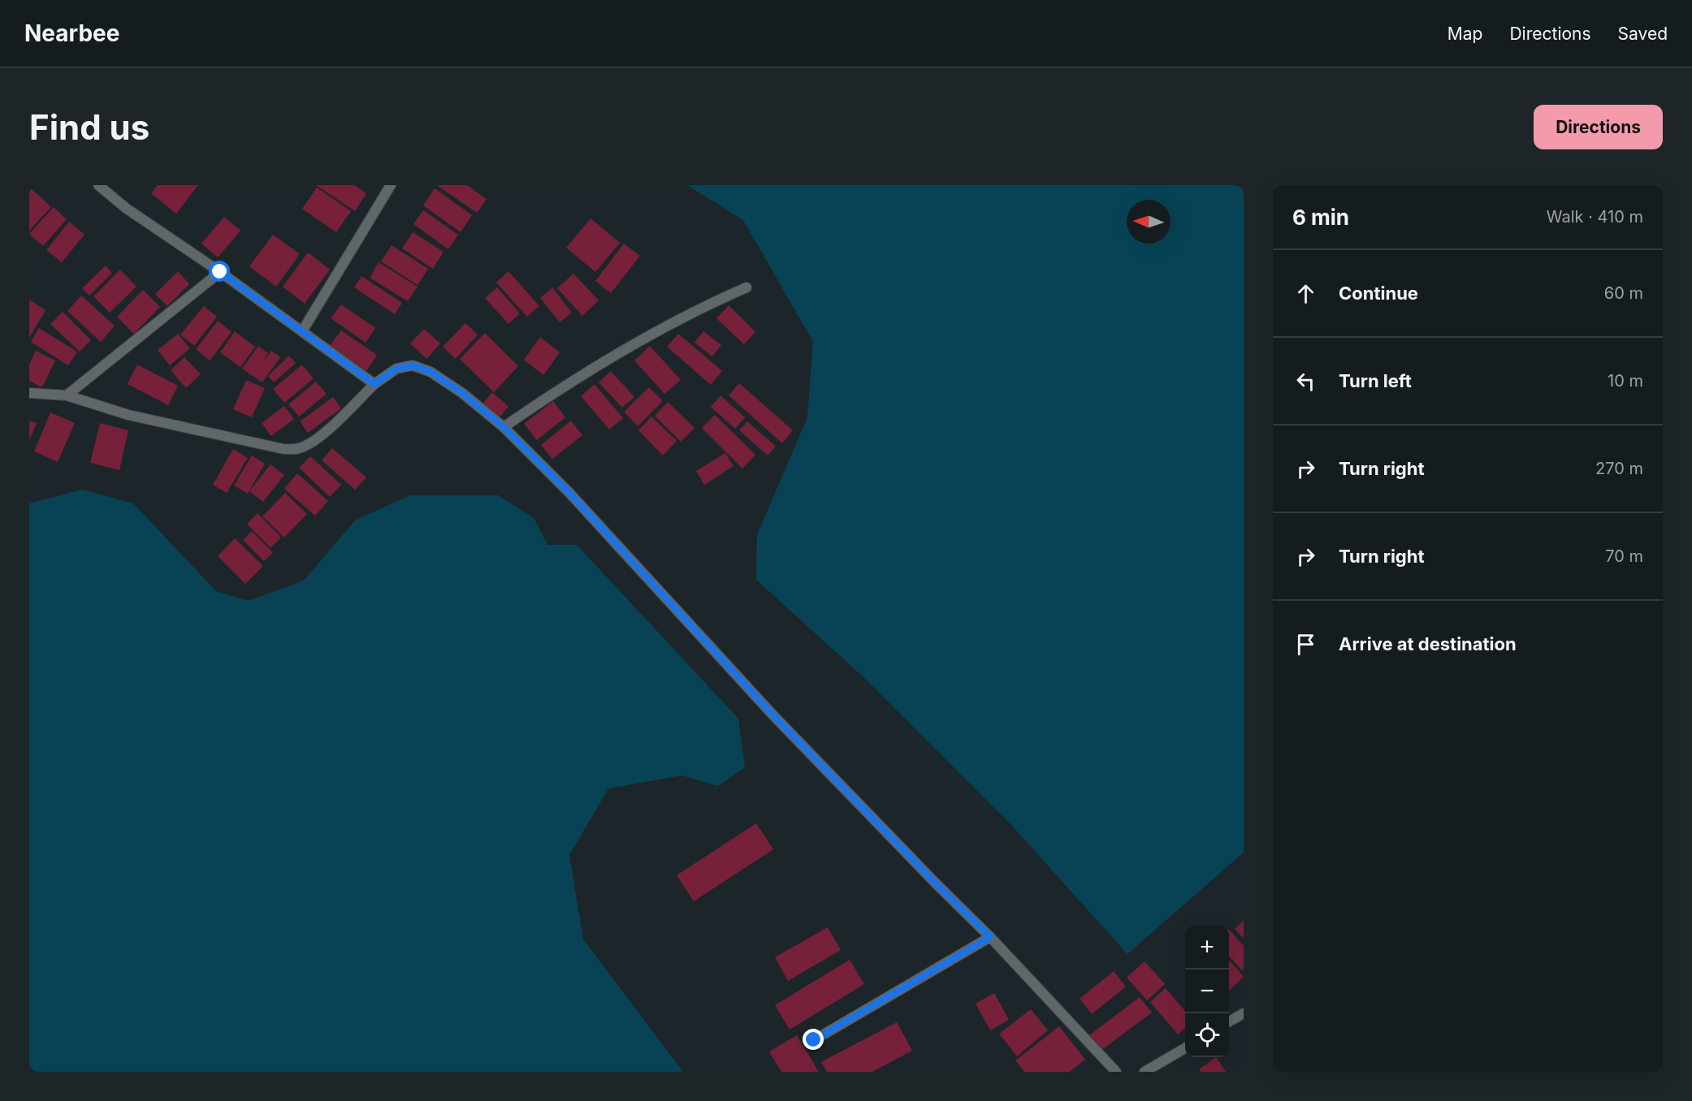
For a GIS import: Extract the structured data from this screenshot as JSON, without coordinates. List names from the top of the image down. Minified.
{"north":"left","page":{"header":"Nearbee","nav":["Map","Directions","Saved"],"buttons":"Directions","title":"Find us","heading":["6 min","Walk · 410 m"],"list":[["Continue","60 m"],["Turn left","10 m"],["Turn right","270 m"],["Turn right","70 m"],"Arrive at destination"],"map_buttons":["+","−"]}}
